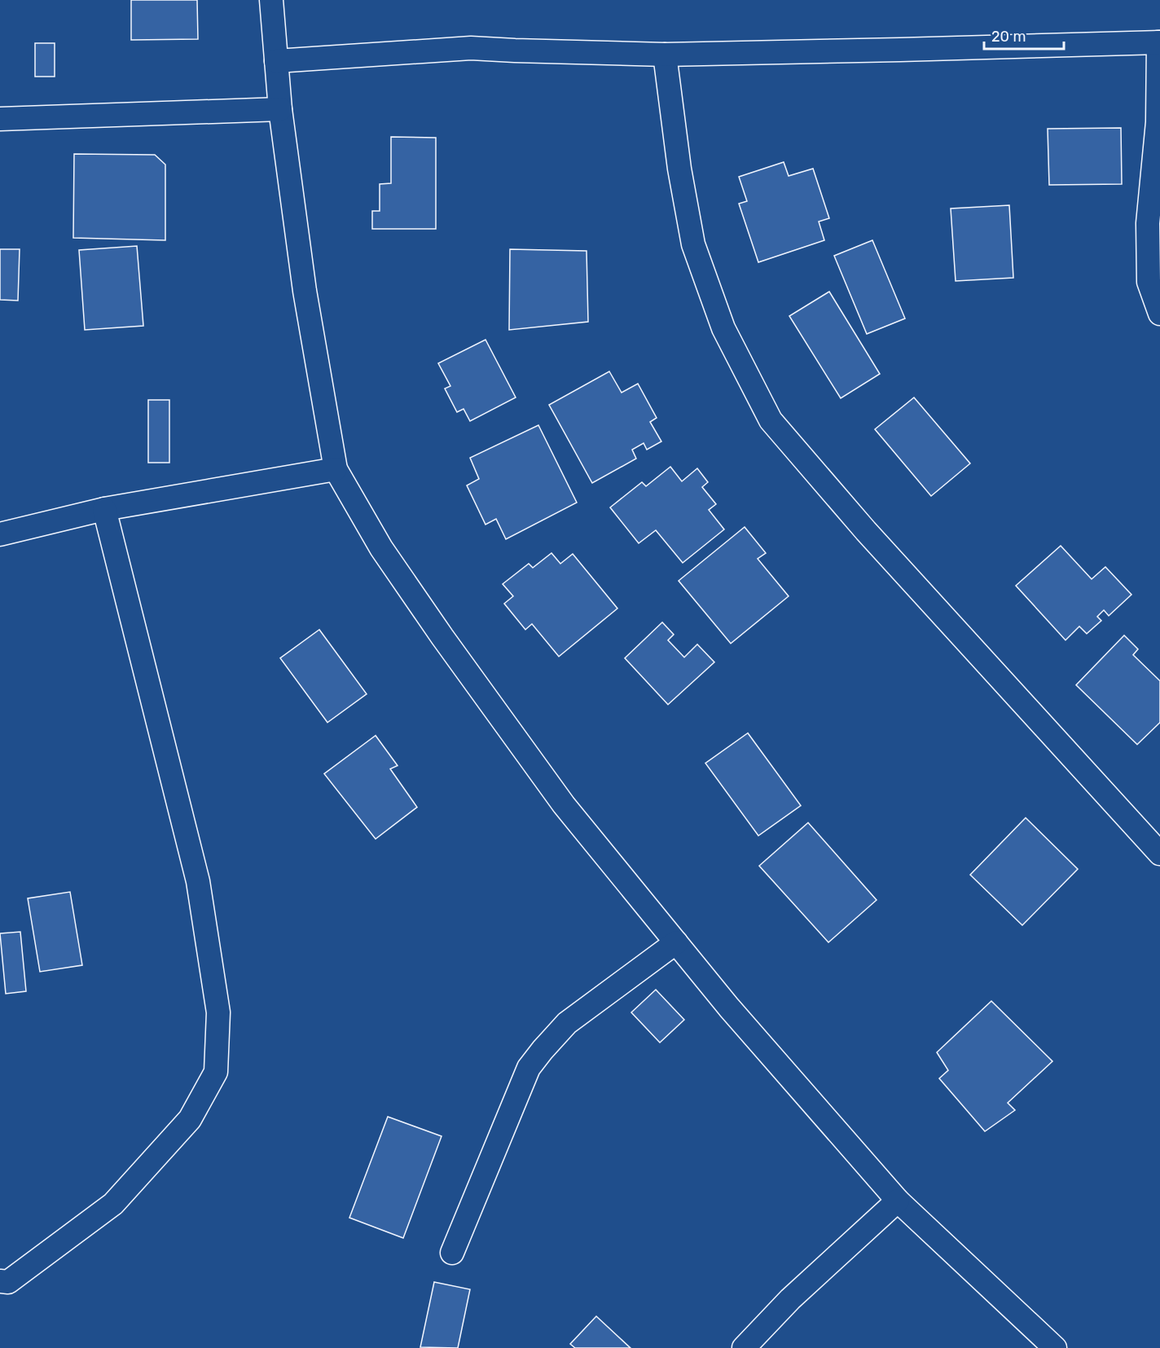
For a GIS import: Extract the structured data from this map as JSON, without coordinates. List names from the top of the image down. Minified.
{"scale_bar":"20 m"}
